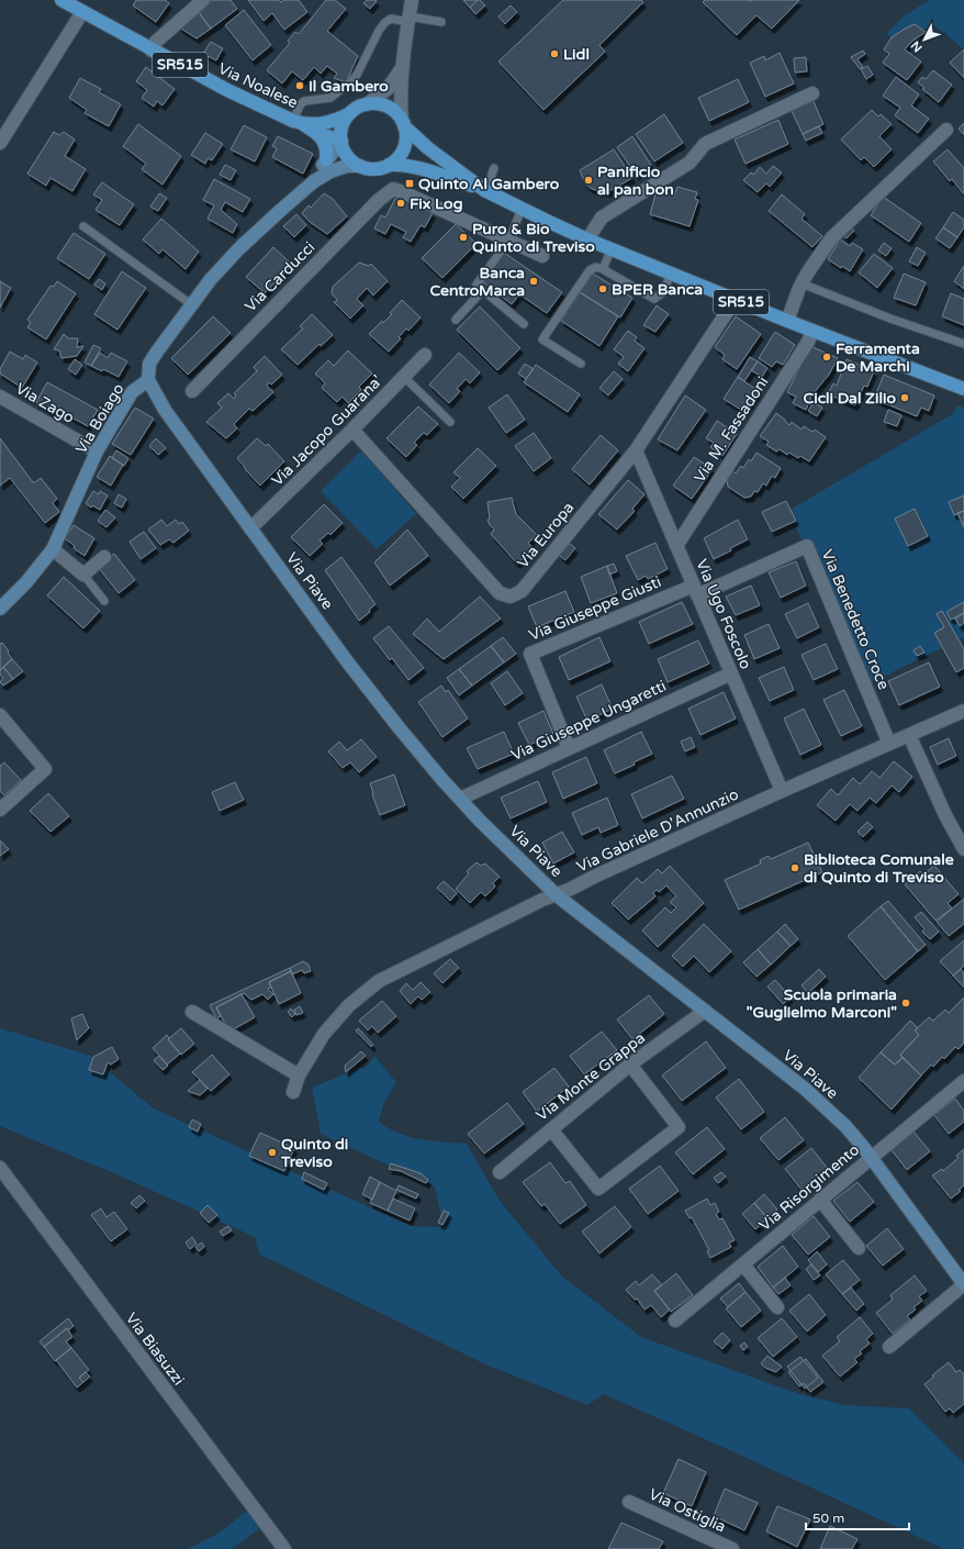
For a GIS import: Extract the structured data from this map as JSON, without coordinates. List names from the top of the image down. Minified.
{"streets":{"main road":["SR515","Via Noalese","Via Boiago","Via Piave"],"street":["Via Carducci","Via Zago","Via M. Fassadoni","Via Jacopo Guarana'","Via Europa","Via Giuseppe Giusti","Via Ugo Foscolo","Via Benedetto Croce","Via Giuseppe Ungaretti","Via Gabriele D'Annunzio","Via Monte Grappa","Via Risorgimento","Via Biasuzzi","Via Ostiglia"]},"crossings":[["SR515","Via Noalese"],["SR515","Via Boiago"],["SR515","Via M. Fassadoni"],["SR515","Via Europa"],["Via Noalese","Via Boiago"],["Via Zago","Via Boiago"],["Via Boiago","Via Piave"],["Via M. Fassadoni","Via Ugo Foscolo"],["Via Jacopo Guarana'","Via Europa"],["Via Jacopo Guarana'","Via Piave"],["Via Europa","Via Ugo Foscolo"],["Via Piave","Via Giuseppe Ungaretti"],["Via Piave","Via Gabriele D'Annunzio"],["Via Piave","Via Monte Grappa"],["Via Piave","Via Risorgimento"],["Via Giuseppe Giusti","Via Ugo Foscolo"],["Via Giuseppe Giusti","Via Benedetto Croce"],["Via Giuseppe Giusti","Via Giuseppe Ungaretti"],["Via Ugo Foscolo","Via Benedetto Croce"],["Via Ugo Foscolo","Via Giuseppe Ungaretti"],["Via Ugo Foscolo","Via Gabriele D'Annunzio"],["Via Benedetto Croce","Via Gabriele D'Annunzio"]],"places":{"other":["Lidl","Il Gambero","Panificio al pan bon","Fix Log","Puro & Bio Quinto di Treviso","Banca CentroMarca","BPER Banca","Ferramenta De Marchi","Cicli Dal Zilio","Biblioteca Comunale di Quinto di Treviso","Scuola primaria \"Guglielmo Marconi\"","Quinto di Treviso"],"transit":["Quinto Al Gambero"]},"scale_bar":"50 m","north":"bottom left"}
